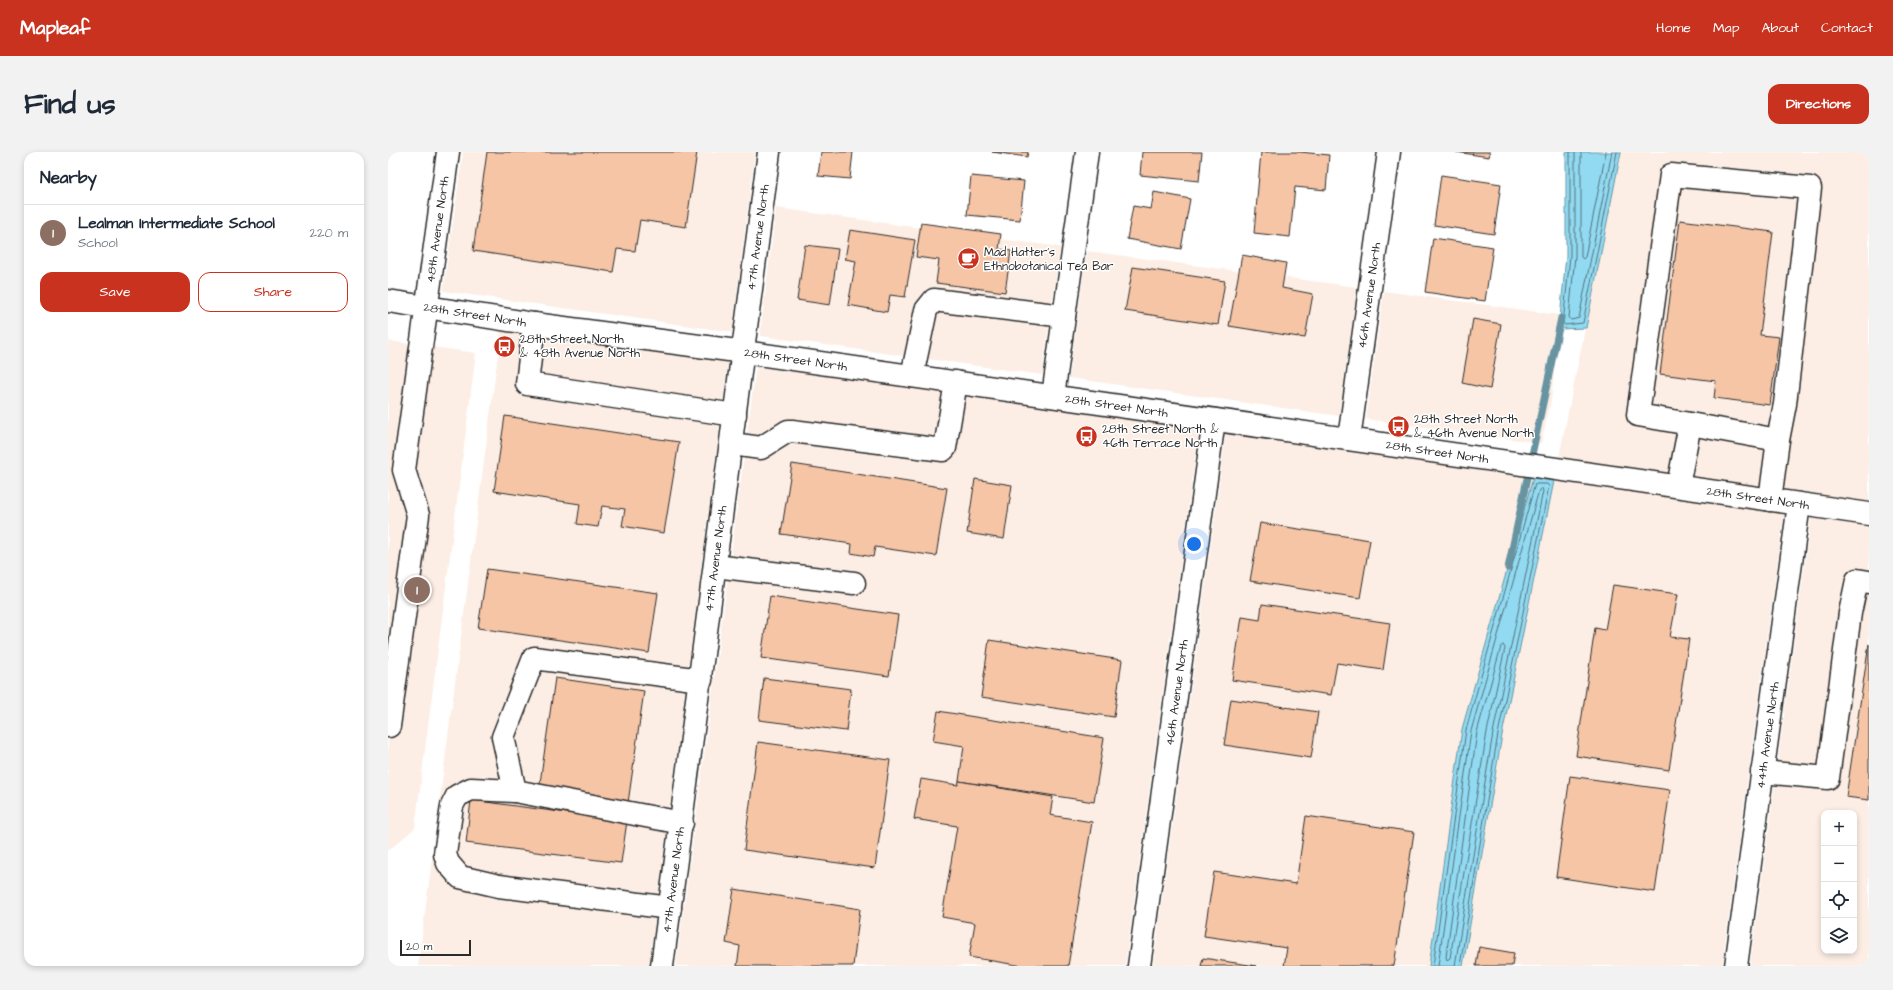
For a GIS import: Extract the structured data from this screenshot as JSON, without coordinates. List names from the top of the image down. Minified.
{"streets":{"street":["48th Avenue North","47th Avenue North","46th Avenue North","28th Street North","44th Avenue North"]},"crossings":[["48th Avenue North","28th Street North"],["47th Avenue North","28th Street North"],["46th Avenue North","28th Street North"],["28th Street North","44th Avenue North"]],"places":{"cafe":["Mad Hatter's Ethnobotanical Tea Bar"],"bus stop":["28th Street North & 48th Avenue North","28th Street North & 46th Avenue North","28th Street North & 46th Terrace North"]},"scale_bar":"20 m","page":{"header":"Mapleaf","nav":["Home","Map","About","Contact"],"buttons":["Directions",["Save","Share"]],"title":"Find us","heading":"Nearby","list":[{"mark":"1","name":"Lealman Intermediate School","note":"School","value":"220 m"}],"pins":"1","map_buttons":["+","−"],"scale":"20 m"}}
